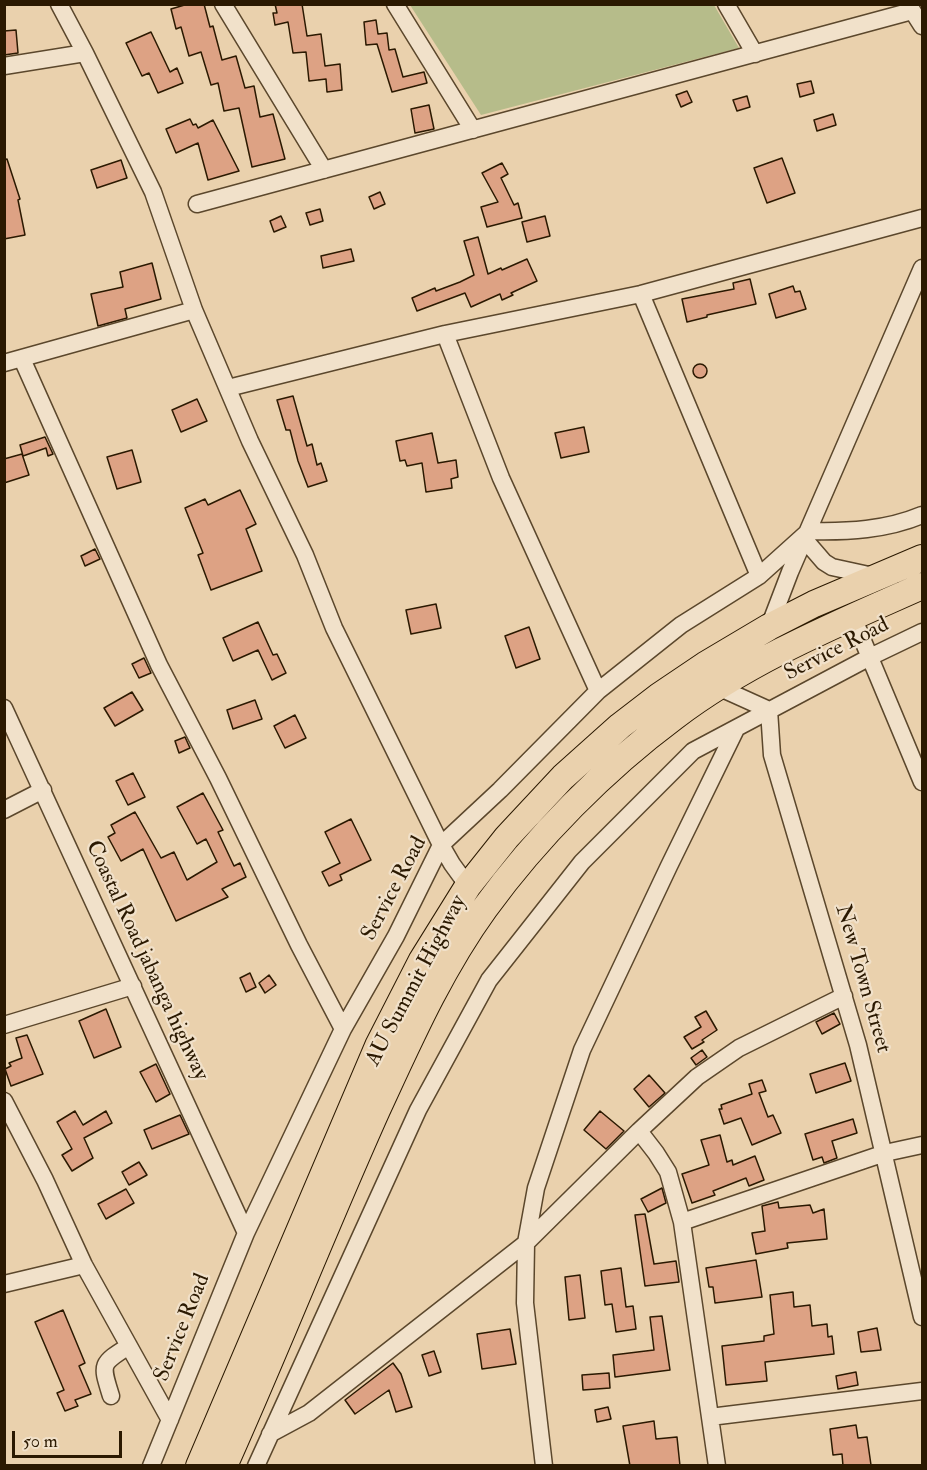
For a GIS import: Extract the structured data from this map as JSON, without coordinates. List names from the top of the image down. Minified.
{"streets":{"main road":["AU Summit Highway"],"street":["Service Road","Coastal Road jabanga highway","New Town Street"]},"crossings":[["Service Road","Coastal Road jabanga highway"],["Service Road","New Town Street"]],"scale_bar":"50 m"}
